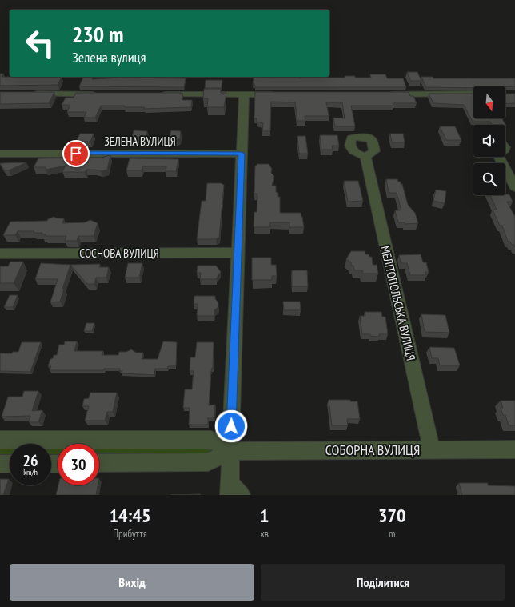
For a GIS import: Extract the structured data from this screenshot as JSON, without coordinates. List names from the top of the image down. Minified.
{"streets":{"street":["ЗЕЛЕНА ВУЛИЦЯ","СОСНОВА ВУЛИЦЯ","МЕЛІТОПОЛЬСЬКА ВУЛИЦЯ","СОБОРНА ВУЛИЦЯ"]},"crossings":[["МЕЛІТОПОЛЬСЬКА ВУЛИЦЯ","СОБОРНА ВУЛИЦЯ"]],"north":"bottom","page":{"turn":["230 m","Зелена вулиця"],"speed":"26 km/h","limit":"30","eta":["14:45","Прибуття","1","хв","370","m"],"buttons":["Вихід","Поділитися"]}}
